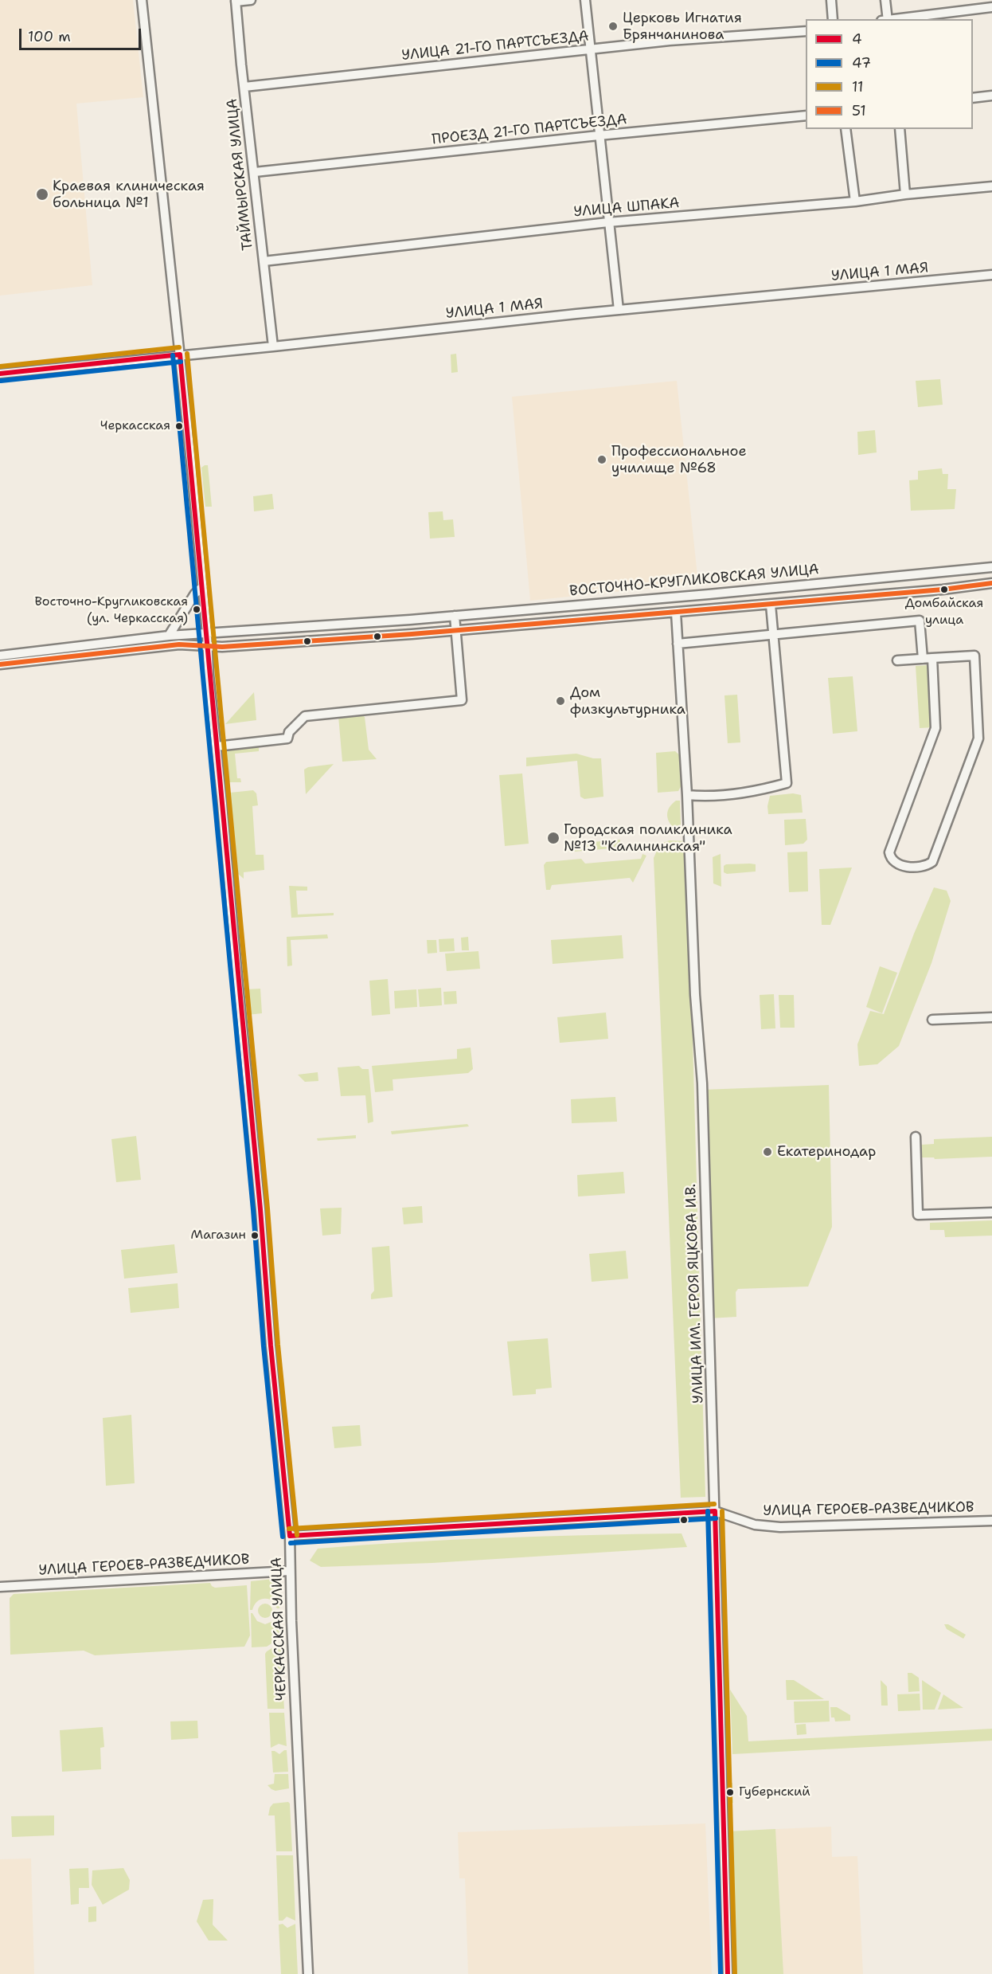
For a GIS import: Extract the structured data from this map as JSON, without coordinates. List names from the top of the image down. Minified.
{"streets":{"street":["УЛИЦА 21-ГО ПАРТСЪЕЗДА","ПРОЕЗД 21-ГО ПАРТСЪЕЗДА","ТАЙМЫРСКАЯ УЛИЦА","УЛИЦА ШПАКА","УЛИЦА 1 МАЯ","ВОСТОЧНО-КРУГЛИКОВСКАЯ УЛИЦА","УЛИЦА ИМ. ГЕРОЯ ЯЦКОВА И.В.","УЛИЦА ГЕРОЕВ-РАЗВЕДЧИКОВ","ЧЕРКАССКАЯ УЛИЦА"]},"crossings":[["УЛИЦА 21-ГО ПАРТСЪЕЗДА","ТАЙМЫРСКАЯ УЛИЦА"],["ПРОЕЗД 21-ГО ПАРТСЪЕЗДА","ТАЙМЫРСКАЯ УЛИЦА"],["ТАЙМЫРСКАЯ УЛИЦА","УЛИЦА ШПАКА"],["ТАЙМЫРСКАЯ УЛИЦА","УЛИЦА 1 МАЯ"],["УЛИЦА 1 МАЯ","ЧЕРКАССКАЯ УЛИЦА"],["ВОСТОЧНО-КРУГЛИКОВСКАЯ УЛИЦА","УЛИЦА ИМ. ГЕРОЯ ЯЦКОВА И.В."],["ВОСТОЧНО-КРУГЛИКОВСКАЯ УЛИЦА","ЧЕРКАССКАЯ УЛИЦА"],["УЛИЦА ИМ. ГЕРОЯ ЯЦКОВА И.В.","УЛИЦА ГЕРОЕВ-РАЗВЕДЧИКОВ"],["УЛИЦА ГЕРОЕВ-РАЗВЕДЧИКОВ","ЧЕРКАССКАЯ УЛИЦА"]],"places":["Церковь Игнатия Брянчанинова","Краевая клиническая больница №1","Черкасская","Профессиональное училище №68","Домбайская улица","Восточно-Кругликовская (ул. Черкасская)","Дом физкультурника","Городская поликлиника №13 \"Калининская\"","Екатеринодар","Магазин","Губернский"],"lines":["transit line 11","transit line 4","transit line 47","transit line 51"],"legend":["4","47","11","51"],"scale_bar":"100 m"}
